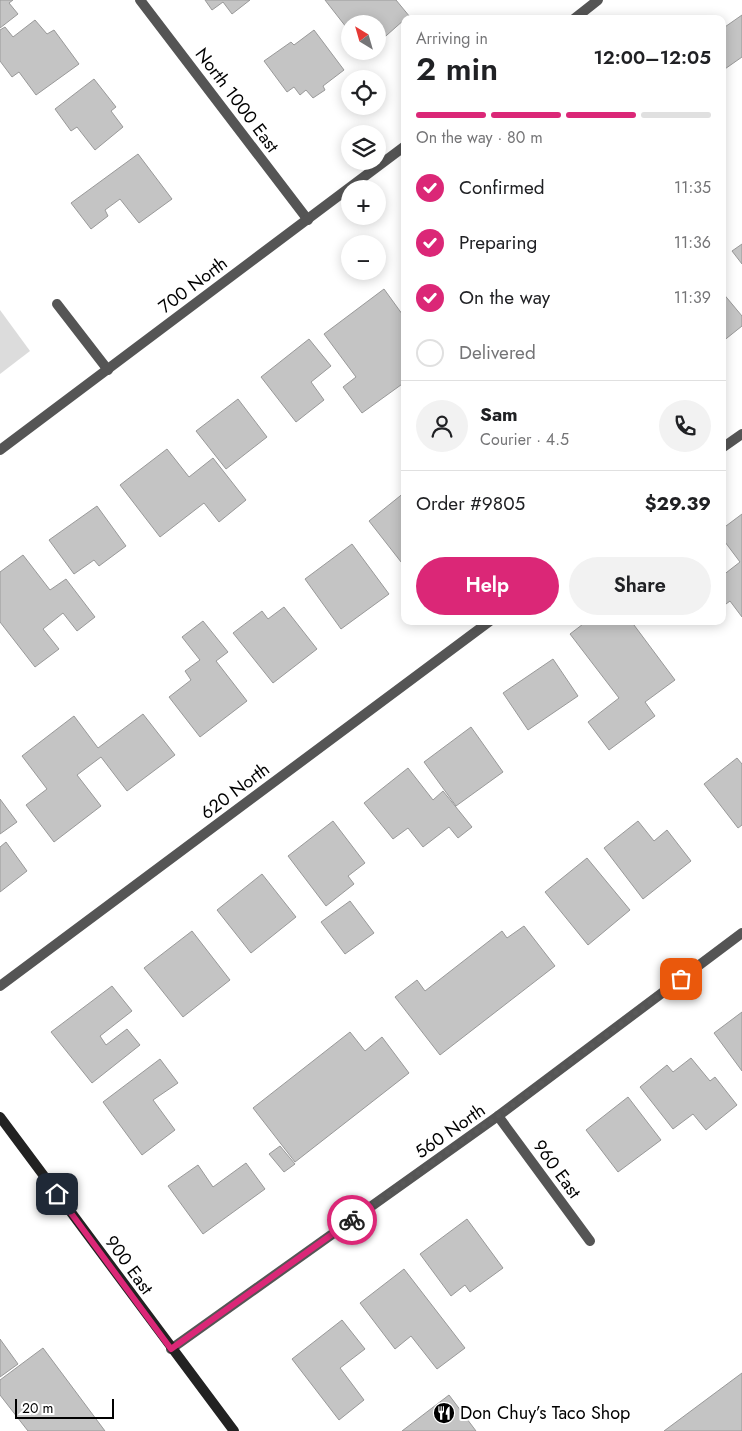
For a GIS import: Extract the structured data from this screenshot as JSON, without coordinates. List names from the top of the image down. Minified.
{"streets":{"main road":["900 East"],"street":["North 1000 East","700 North","620 North","560 North","960 East"]},"crossings":[["North 1000 East","700 North"],["560 North","960 East"],["560 North","900 East"]],"places":{"restaurant":["Don Chuy’s Taco Shop"]},"scale_bar":"20 m","north":"top left","page":{"map_buttons":["+","−"],"heading":["2 min","Arriving in","12:00–12:05"],"panel":["Sam","Courier · 4.5","Order #9805","$29.39"],"bar":"On the way · 80 m","list":[["Confirmed","11:35"],["Preparing","11:36"],["On the way","11:39"],"Delivered"],"buttons":["Help","Share"],"scale":"20 m"}}
